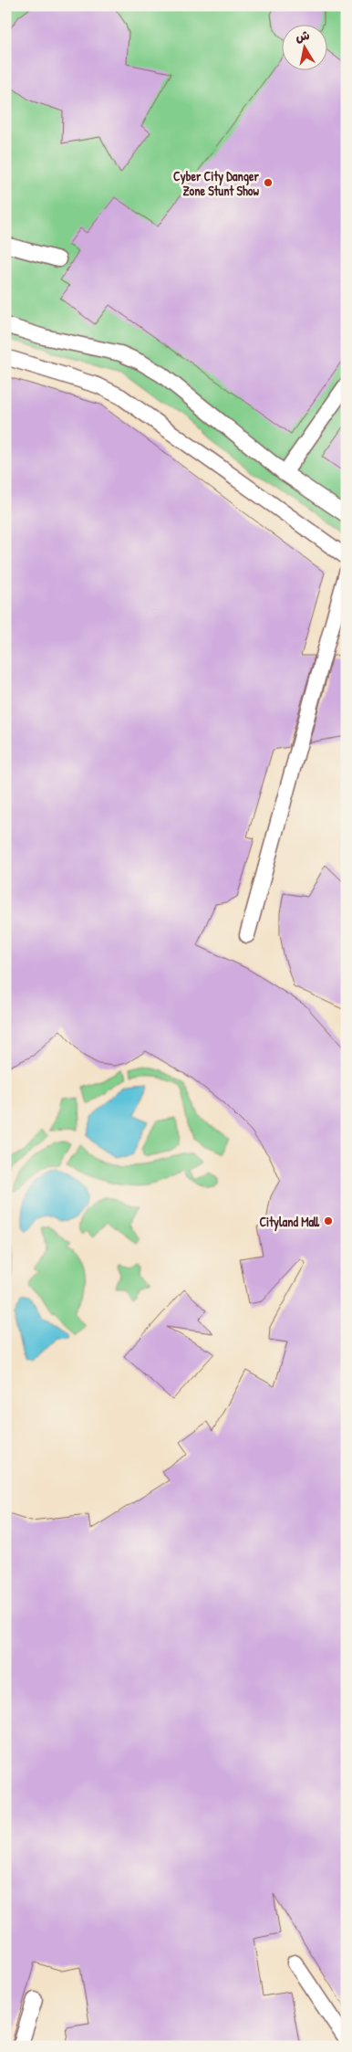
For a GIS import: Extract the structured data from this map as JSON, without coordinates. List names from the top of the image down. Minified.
{"places":["Cyber City Danger Zone Stunt Show","Cityland Mall"],"north":"top"}
